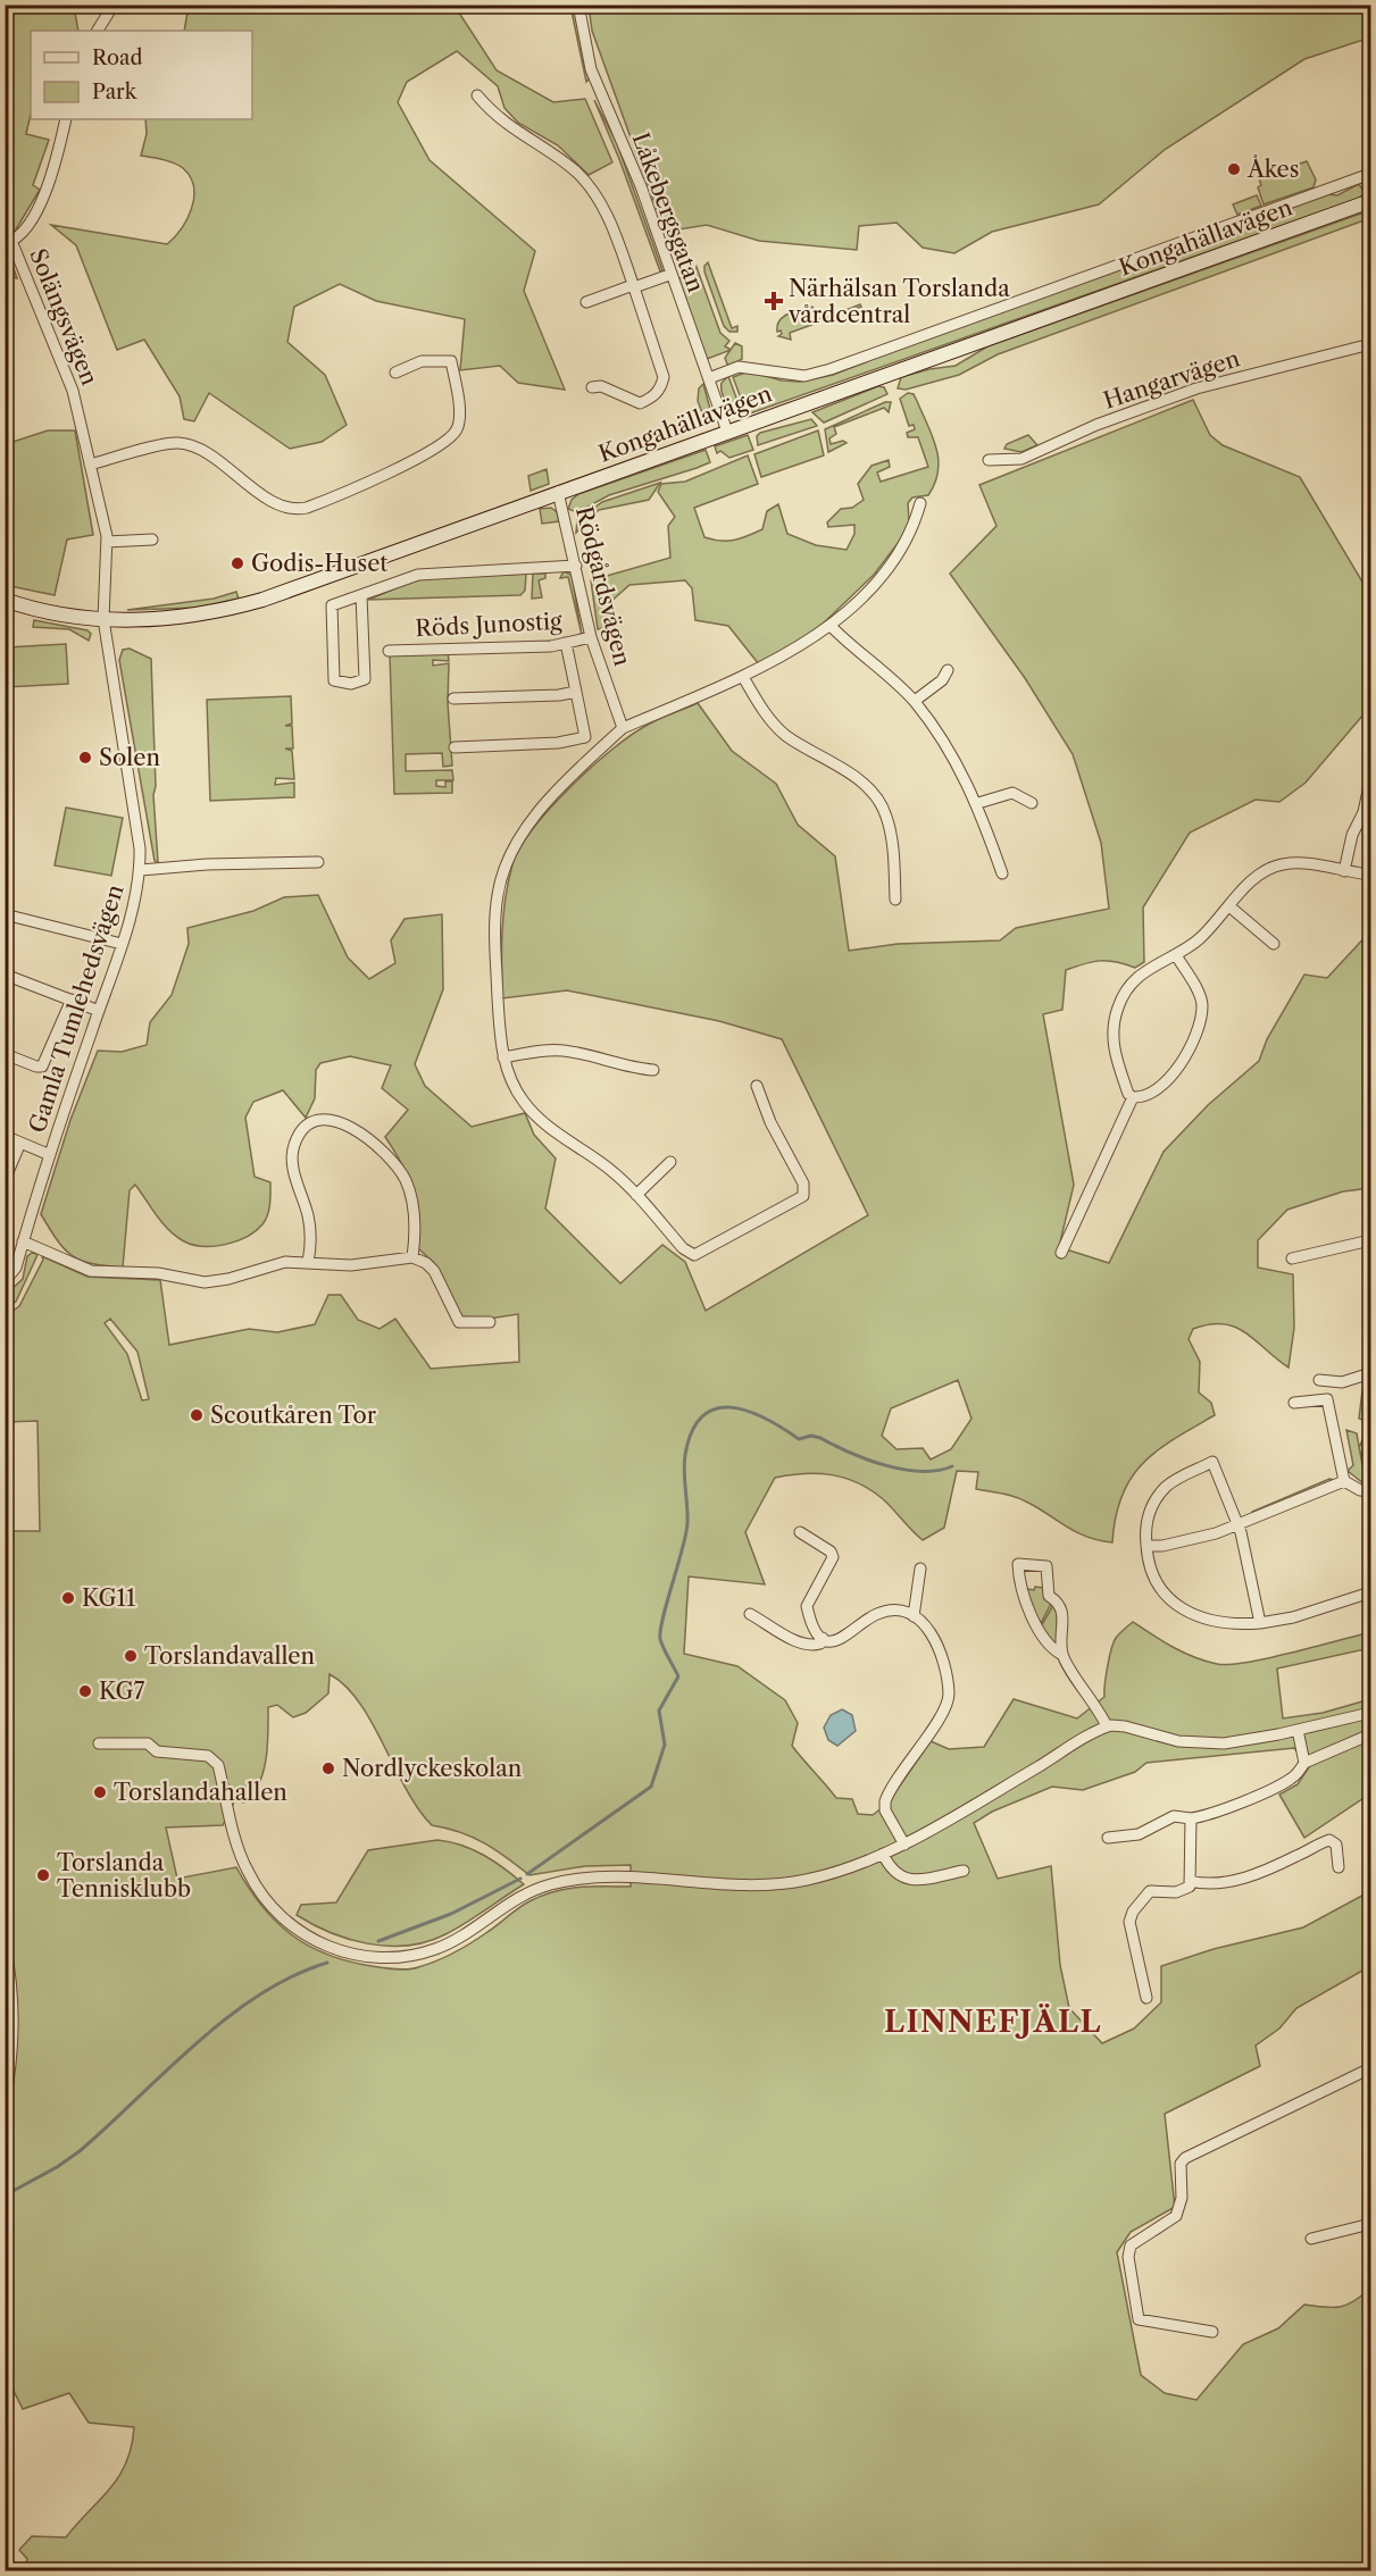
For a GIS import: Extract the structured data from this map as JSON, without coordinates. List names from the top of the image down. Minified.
{"streets":{"street":["Låkebergsgatan","Kongahällavägen","Solängsvägen","Hangarvägen","Rödgårdsvägen","Röds Junostig","Gamla Tumlehedsvägen"]},"crossings":[["Låkebergsgatan","Kongahällavägen"],["Kongahällavägen","Solängsvägen"],["Kongahällavägen","Rödgårdsvägen"],["Kongahällavägen","Gamla Tumlehedsvägen"],["Solängsvägen","Gamla Tumlehedsvägen"],["Rödgårdsvägen","Röds Junostig"]],"districts":["LINNEFJÄLL"],"places":{"other":["Åkes","Godis-Huset","Solen","Scoutkåren Tor","KG11","Torslandavallen","KG7","Nordlyckeskolan","Torslandahallen","Torslanda Tennisklubb"],"health":["Närhälsan Torslanda vårdcentral"]},"legend":["Road","Park"]}
